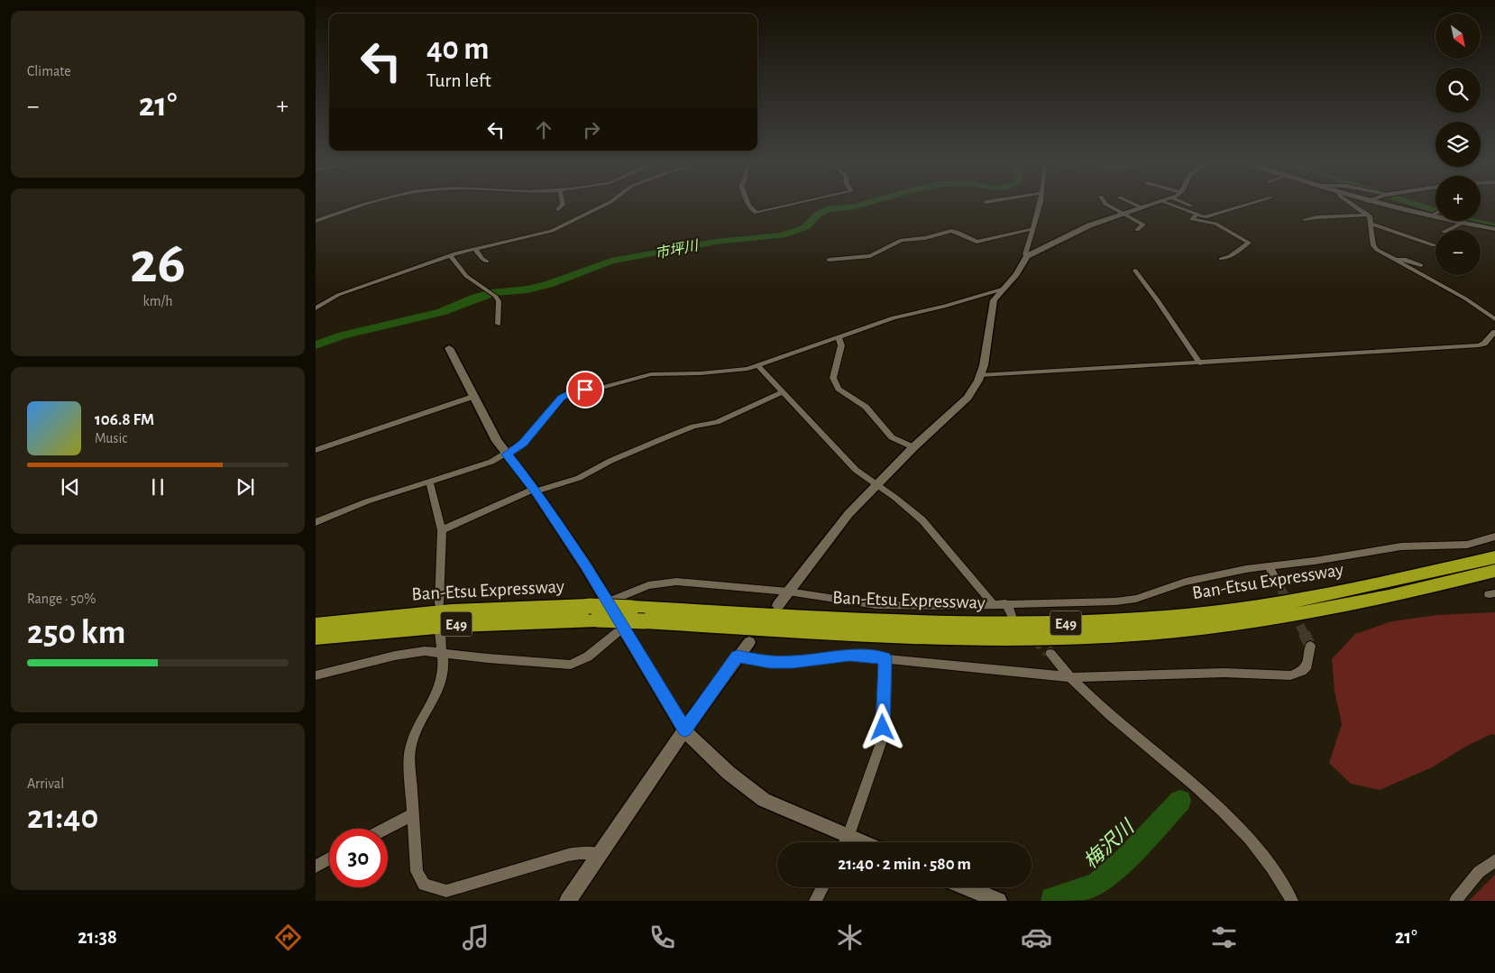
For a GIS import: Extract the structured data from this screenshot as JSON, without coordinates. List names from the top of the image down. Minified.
{"streets":{"highway":["Ban-Etsu Expressway","E49"]},"water":["市坪川","梅沢川"],"north":"bottom right","page":{"tile":["Climate",["26","km/h"],["Range · 50%","250 km"],["Arrival","21:40"]],"map_buttons":["+","−"],"turn":["40 m","Turn left"],"heat":["−","21°","+"],"song":["106.8 FM","Music"],"limit":"30","trip":"21:40 · 2 min · 580 m","tabs":["21:38","21°"]}}
